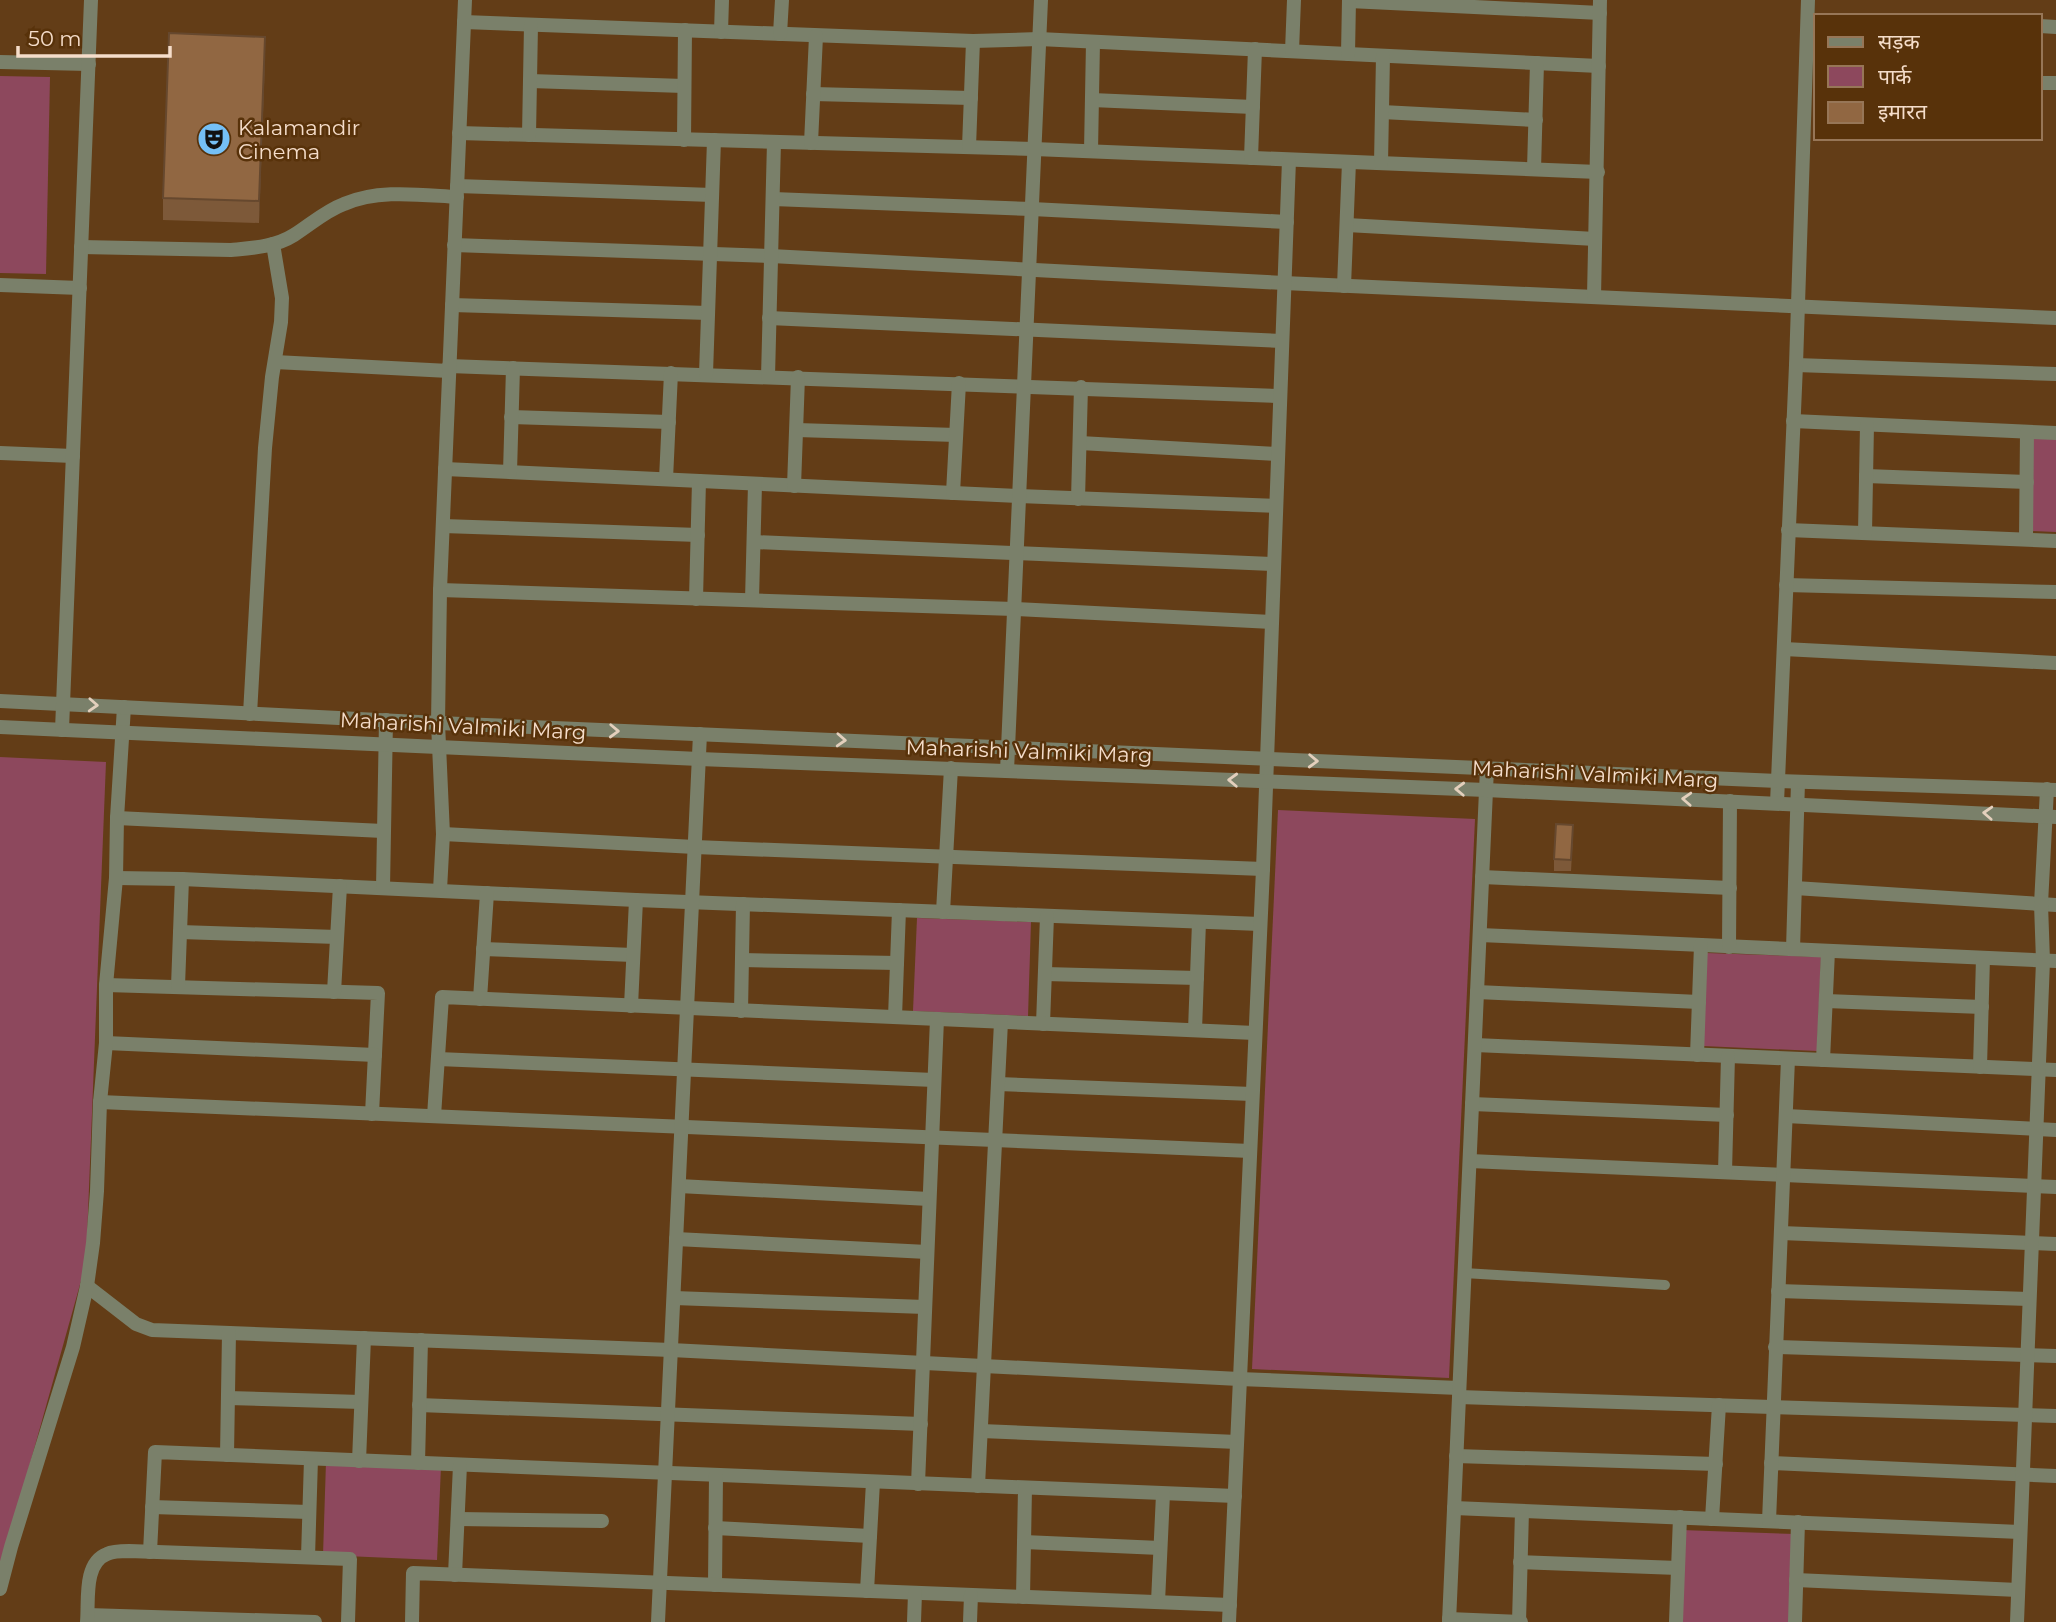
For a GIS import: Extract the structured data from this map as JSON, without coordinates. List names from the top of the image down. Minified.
{"streets":{"street":["Maharishi Valmiki Marg"]},"places":{"theatre":["Kalamandir Cinema"]},"legend":["सड़क","पार्क","इमारत"],"scale_bar":"50 m"}
